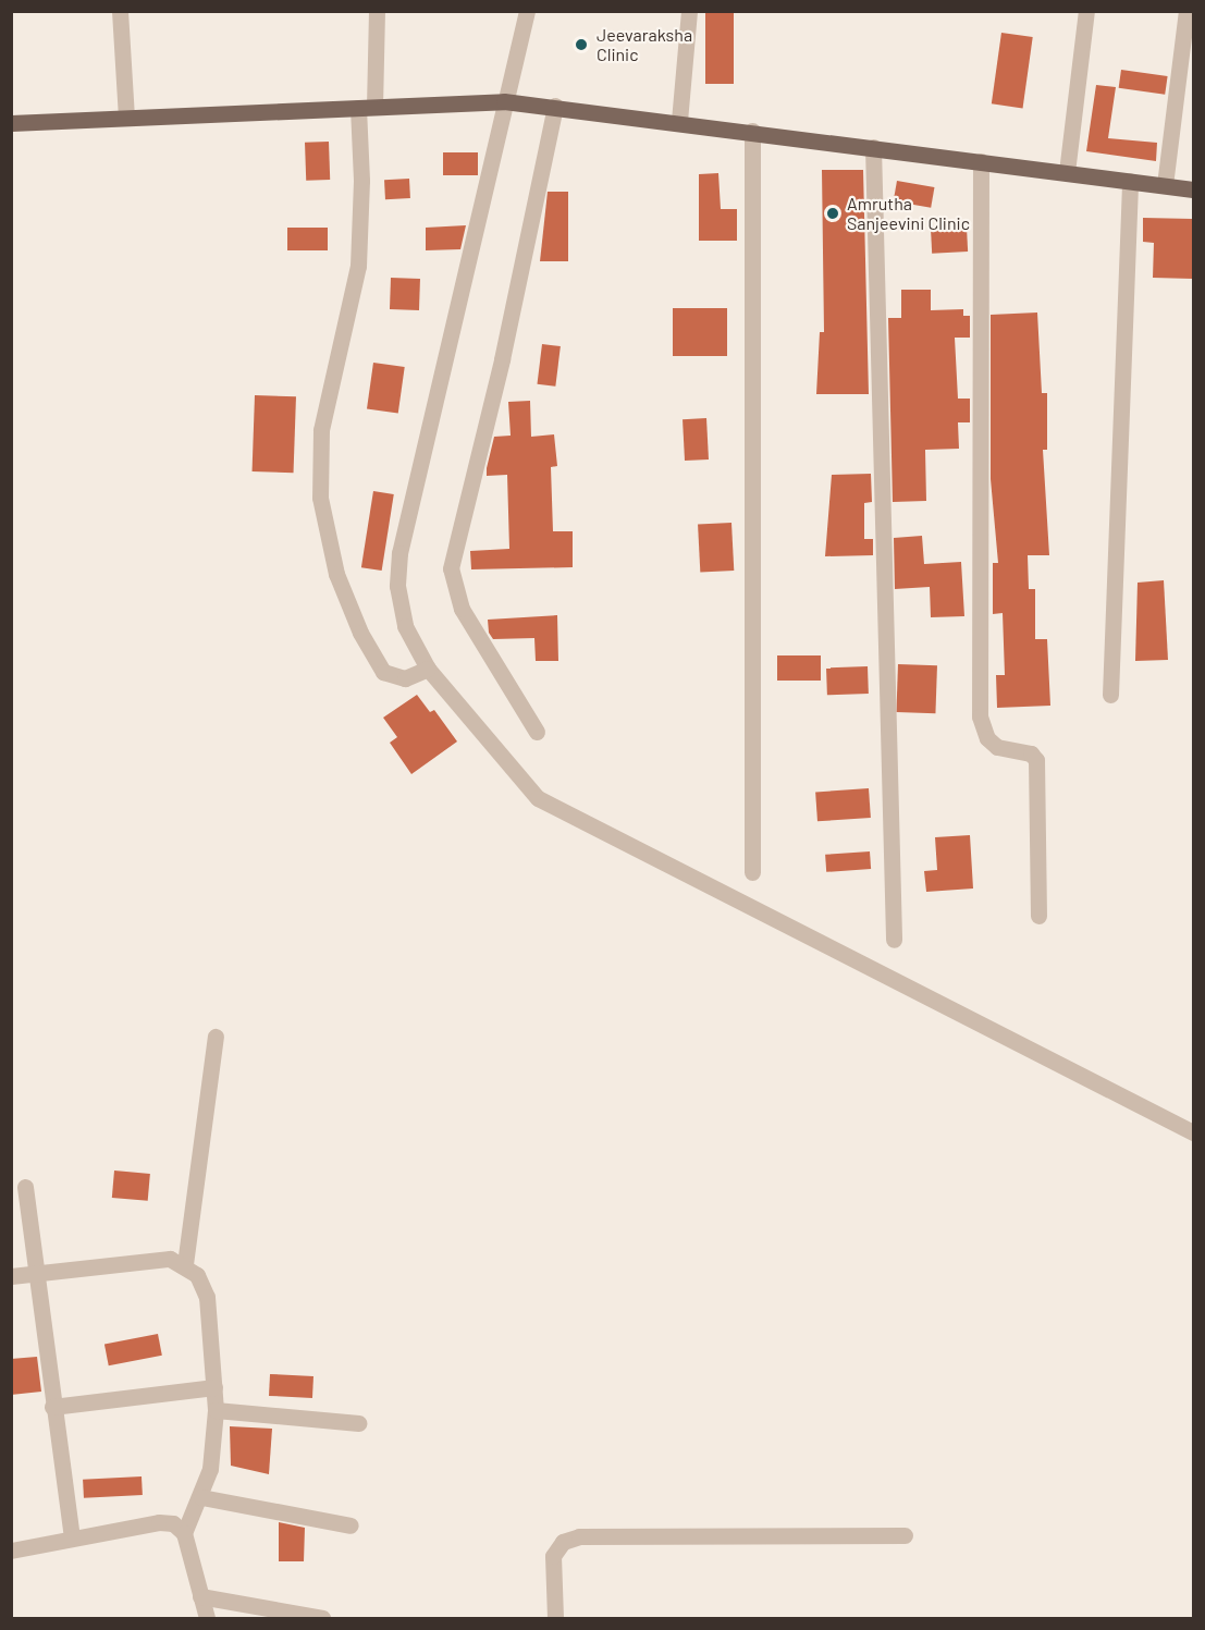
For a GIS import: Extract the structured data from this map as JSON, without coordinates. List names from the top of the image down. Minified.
{"places":["Jeevaraksha Clinic","Amrutha Sanjeevini Clinic"]}
